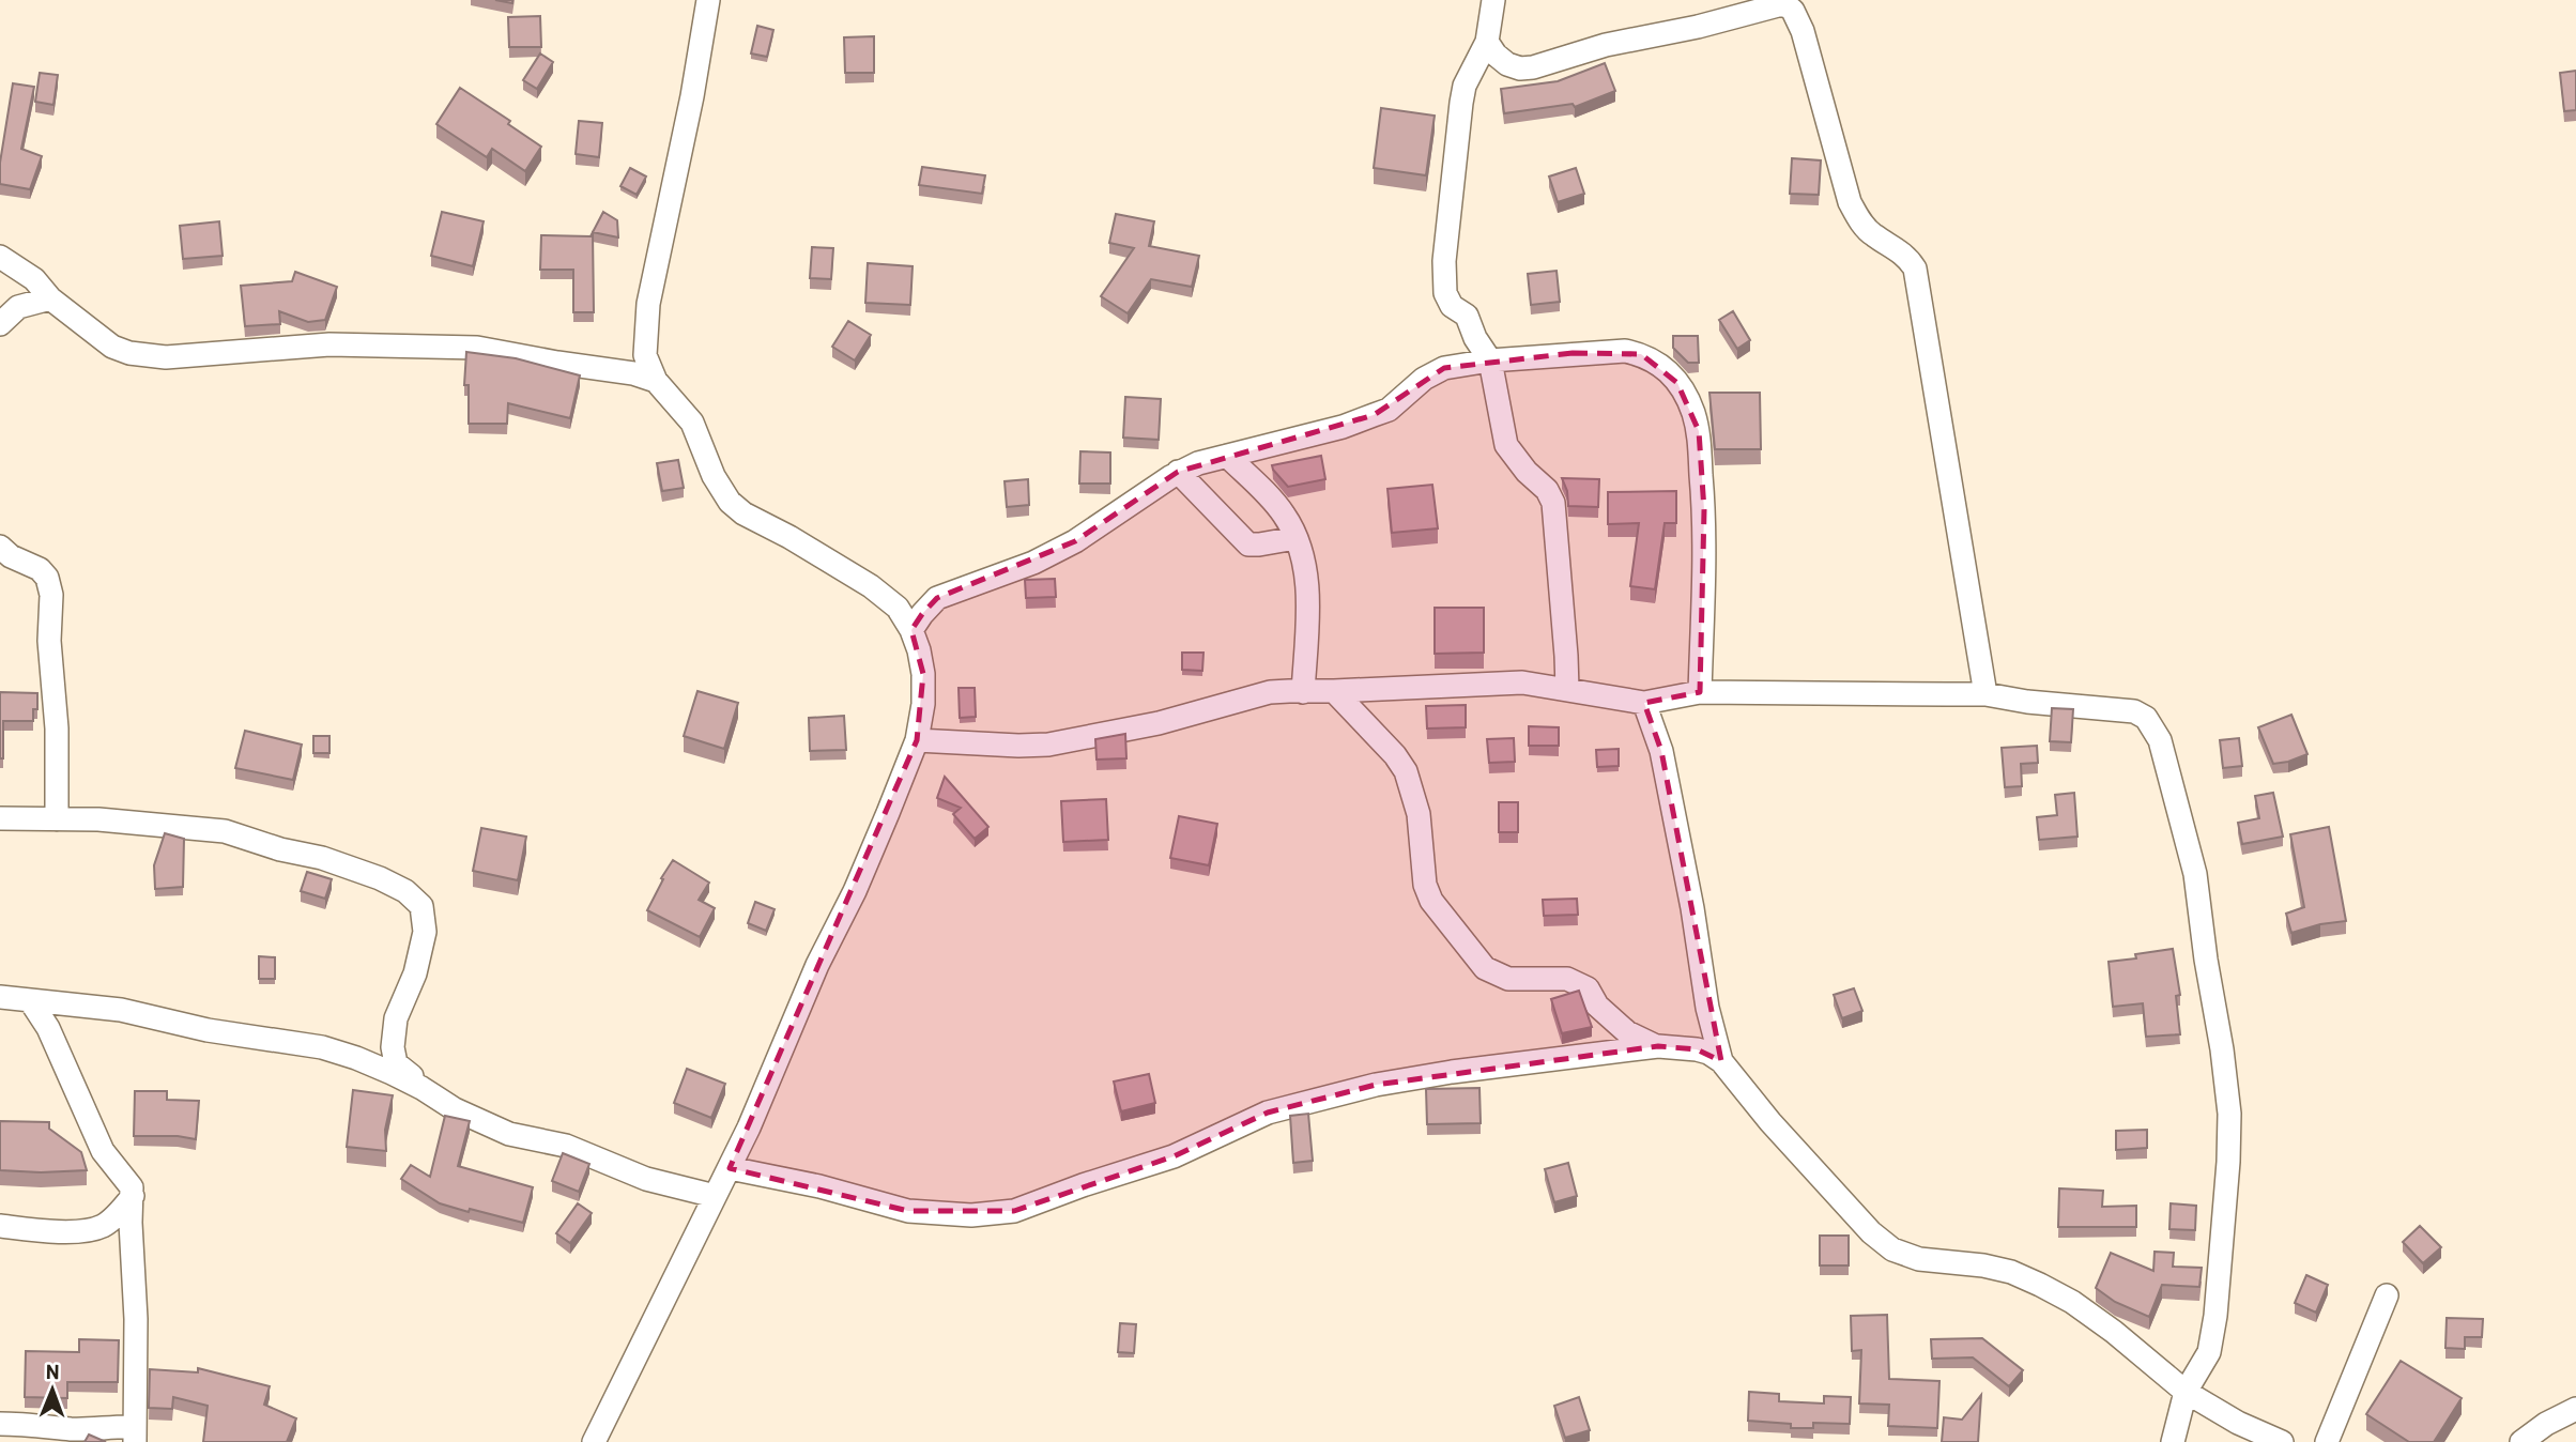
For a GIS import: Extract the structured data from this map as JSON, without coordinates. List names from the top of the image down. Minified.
{"north":"top"}
